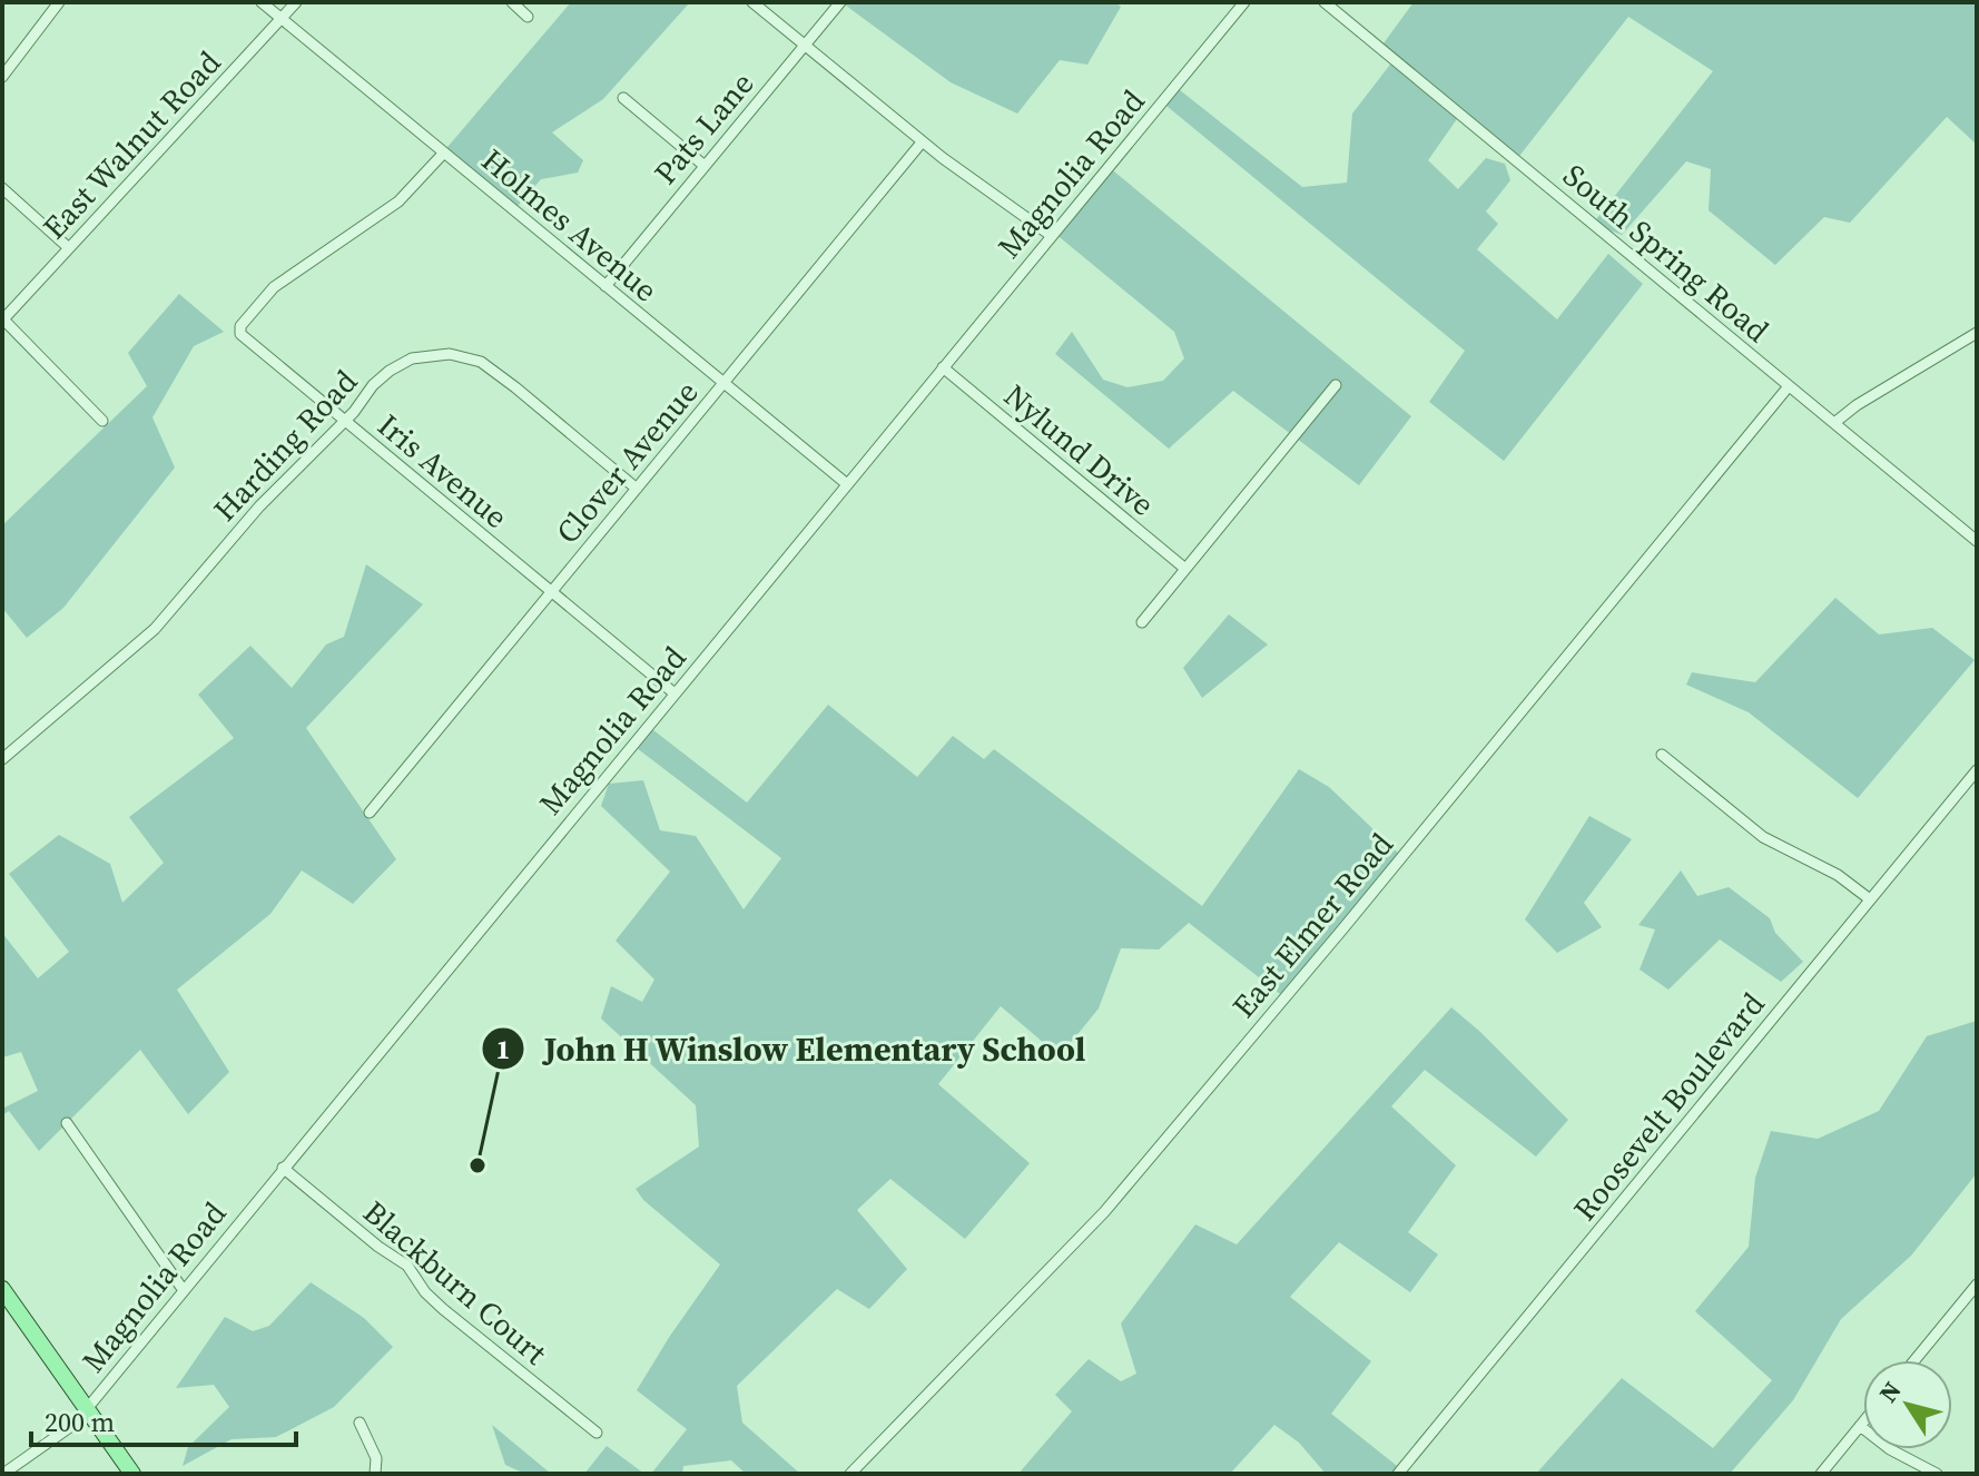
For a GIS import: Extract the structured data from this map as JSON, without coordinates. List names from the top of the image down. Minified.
{"streets":{"street":["Pats Lane","East Walnut Road","Magnolia Road","Holmes Avenue","South Spring Road","Harding Road","Nylund Drive","Clover Avenue","Iris Avenue","East Elmer Road","Roosevelt Boulevard","Blackburn Court"]},"crossings":[["Pats Lane","Holmes Avenue"],["East Walnut Road","Holmes Avenue"],["Magnolia Road","Holmes Avenue"],["Magnolia Road","Nylund Drive"],["Magnolia Road","Iris Avenue"],["Magnolia Road","Blackburn Court"],["Holmes Avenue","Clover Avenue"],["Holmes Avenue","Iris Avenue"],["South Spring Road","East Elmer Road"],["Harding Road","Clover Avenue"],["Harding Road","Iris Avenue"],["Clover Avenue","Iris Avenue"]],"places":["John H Winslow Elementary School"],"scale_bar":"200 m","north":"top left"}
